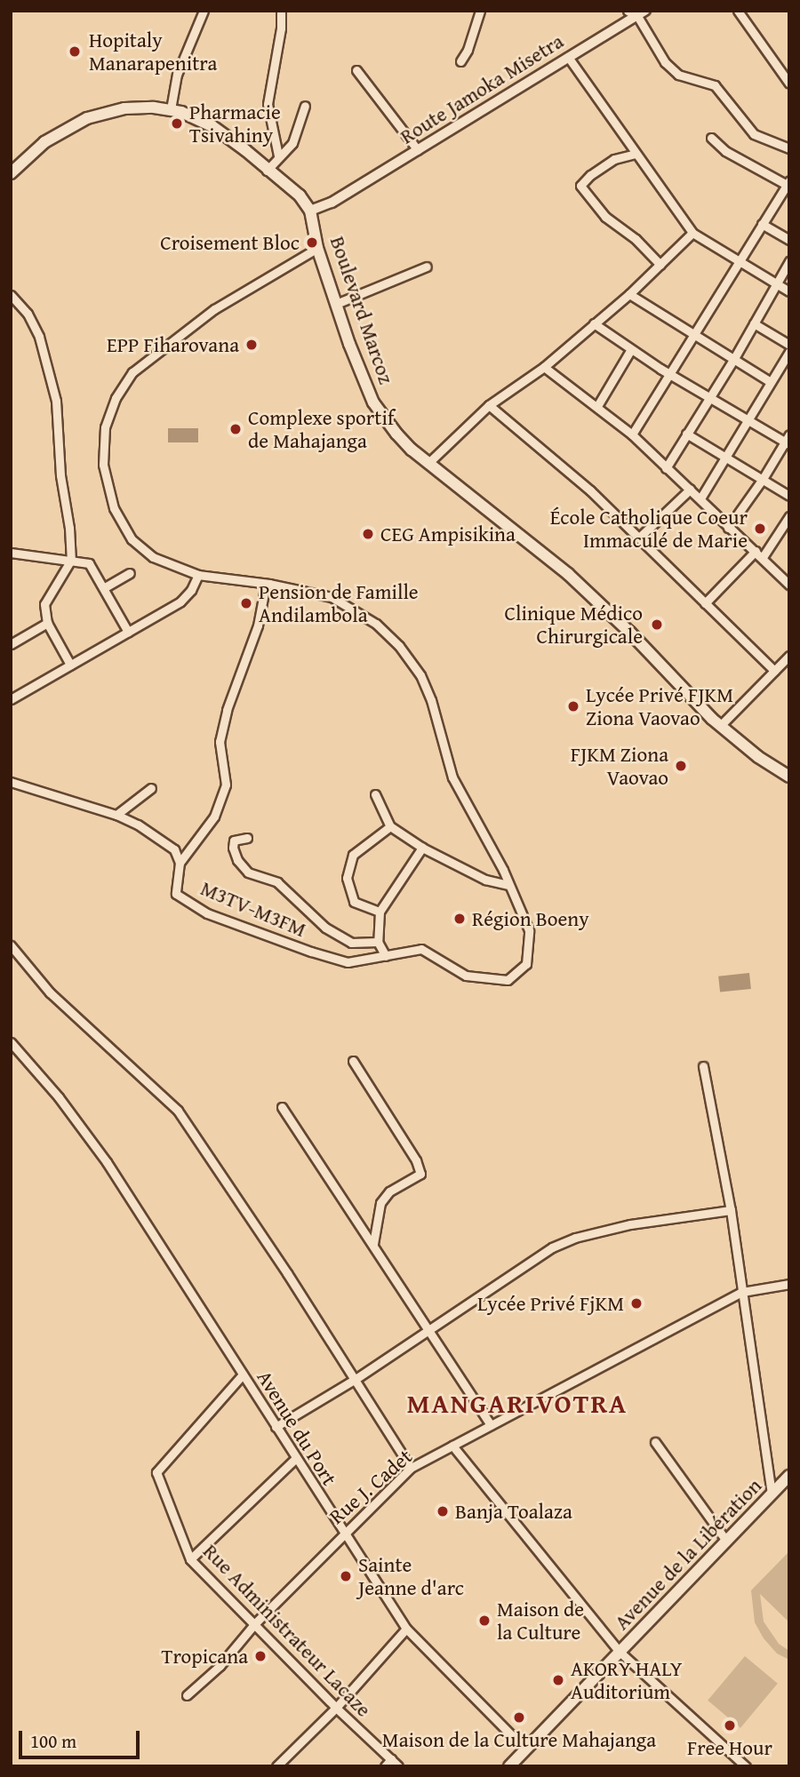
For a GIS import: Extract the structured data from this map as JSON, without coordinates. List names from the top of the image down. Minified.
{"streets":{"main road":["Boulevard Marcoz","Avenue de la Libération"],"street":["Route Jamoka Misetra","M3TV-M3FM","Avenue du Port","Rue J. Cadet","Rue Administrateur Lacaze"]},"crossings":[["Route Jamoka Misetra","Boulevard Marcoz"],["Avenue du Port","Rue J. Cadet"],["Avenue du Port","Avenue de la Libération"],["Avenue du Port","Rue Administrateur Lacaze"],["Rue J. Cadet","Rue Administrateur Lacaze"]],"districts":["MANGARIVOTRA"],"places":["Hopitaly Manarapenitra","Pharmacie Tsivahiny","Croisement Bloc","EPP Fiharovana","Complexe sportif de Mahajanga","École Catholique Coeur Immaculé de Marie","CEG Ampisikina","Pension de Famille Andilambola","Clinique Médico Chirurgicale","Lycée Privé FJKM Ziona Vaovao","FJKM Ziona Vaovao","Région Boeny","Lycée Privé FjKM","Banja Toalaza","Sainte Jeanne d'arc","Maison de la Culture","Tropicana","AKORY HALY Auditorium","Maison de la Culture Mahajanga","Free Hour"],"scale_bar":"100 m"}
